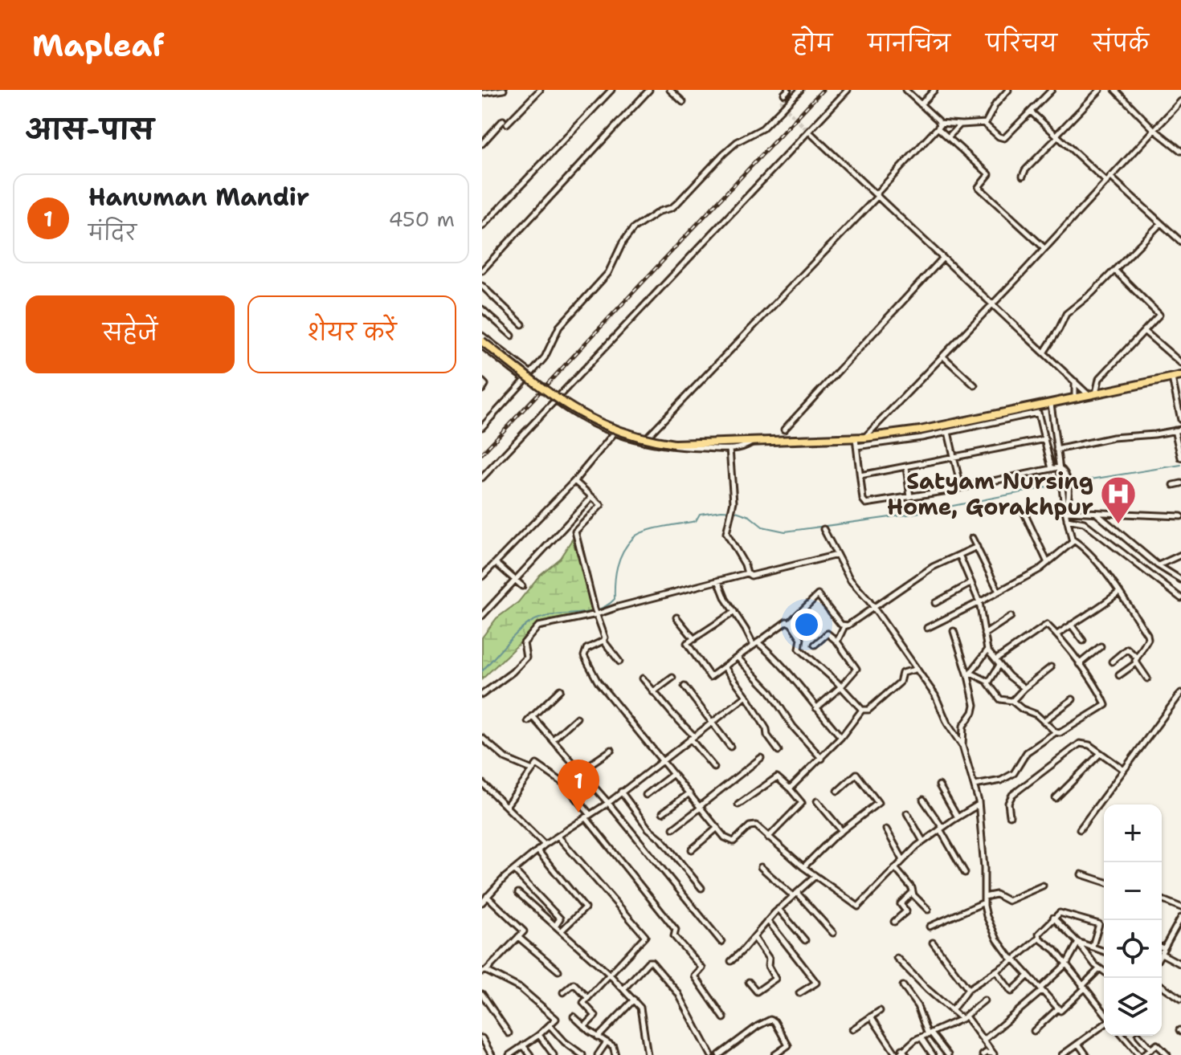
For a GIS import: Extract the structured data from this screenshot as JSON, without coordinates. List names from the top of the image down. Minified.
{"places":{"hospital":["Satyam Nursing Home, Gorakhpur"]},"page":{"header":"Mapleaf","nav":["होम","मानचित्र","परिचय","संपर्क"],"heading":"आस-पास","list":[{"mark":"1","name":"Hanuman Mandir","note":"मंदिर","value":"450 m"}],"buttons":["सहेजें","शेयर करें"],"pins":"1","map_buttons":["+","−"]}}
